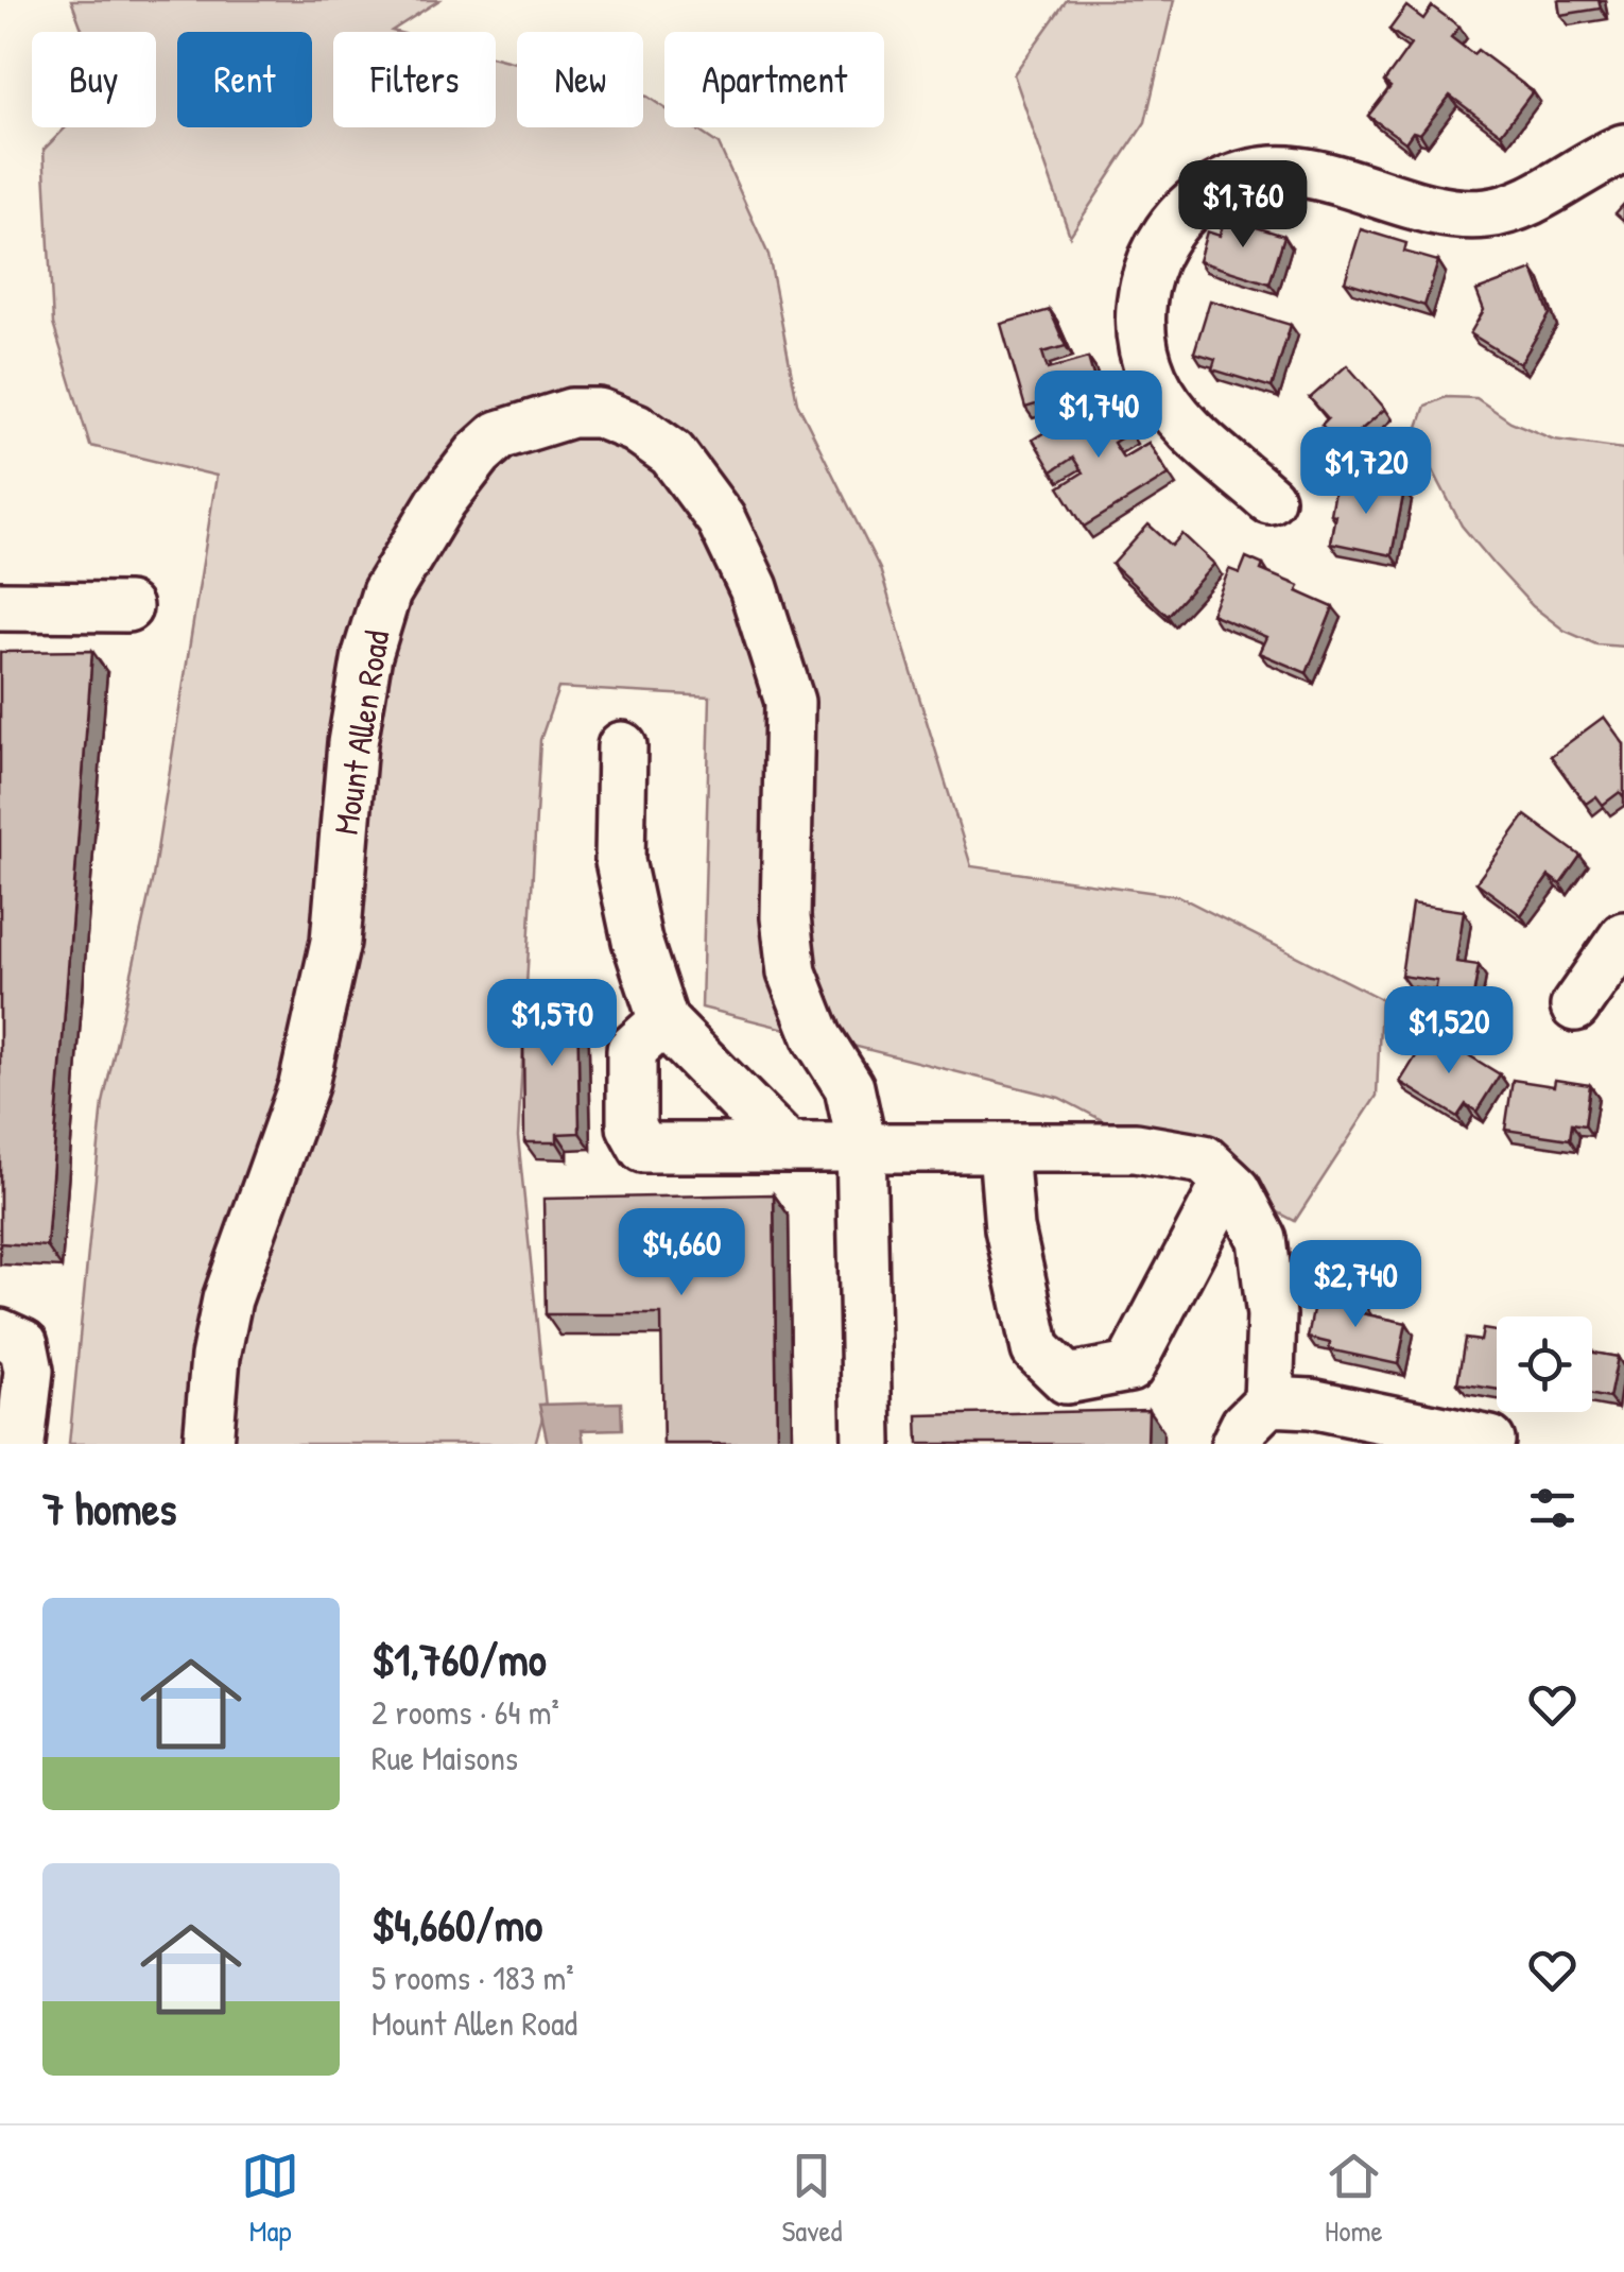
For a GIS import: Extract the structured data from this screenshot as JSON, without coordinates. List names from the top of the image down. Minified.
{"streets":{"street":["Mount Allen Road"]},"page":{"chip":["Buy","Rent","Filters","New","Apartment"],"price":["$1,760","$1,740","$1,720","$1,570","$1,520","$4,660","$2,740"],"heading":"7 homes","list":[{"name":"$1,760/mo","note":"2 rooms · 64 m² · Rue Maisons"},{"name":"$4,660/mo","note":"5 rooms · 183 m² · Mount Allen Road"}],"tabs":["Map","Saved","Home"]}}
